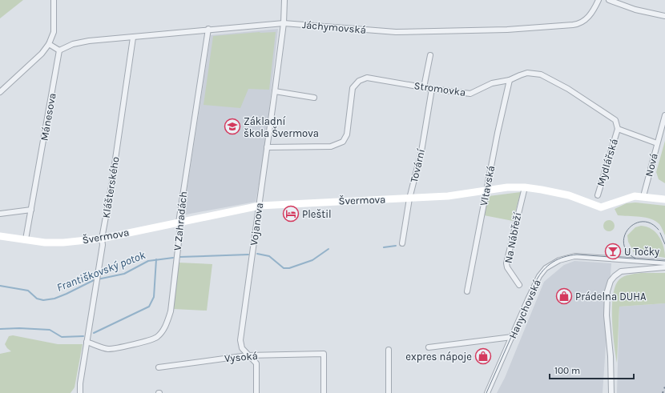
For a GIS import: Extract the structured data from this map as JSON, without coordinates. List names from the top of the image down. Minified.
{"streets":{"street":["Jáchymovská","Stromovka","Mánesova","Mydlářská","Nová","Tovární","Vltavská","Klášterského","Švermova","V Zahradách","Vojanova","Na Nábřeží","Hanychovská","Vysoká"]},"crossings":[["Jáchymovská","Mánesova"],["Jáchymovská","Klášterského"],["Jáchymovská","V Zahradách"],["Jáchymovská","Vojanova"],["Stromovka","Mydlářská"],["Stromovka","Tovární"],["Stromovka","Vltavská"],["Stromovka","Vojanova"],["Mánesova","Švermova"],["Nová","Švermova"],["Tovární","Švermova"],["Vltavská","Švermova"],["Klášterského","Švermova"],["Klášterského","V Zahradách"],["Švermova","V Zahradách"],["Švermova","Vojanova"],["Švermova","Na Nábřeží"],["Vojanova","Vysoká"]],"water":["Františkovský potok"],"places":{"school or university":["Základní škola Švermova"],"hotel":["Pleštil"],"bar":["U Točky"],"shop":["Prádelna DUHA","expres nápoje"]},"scale_bar":"100 m"}
